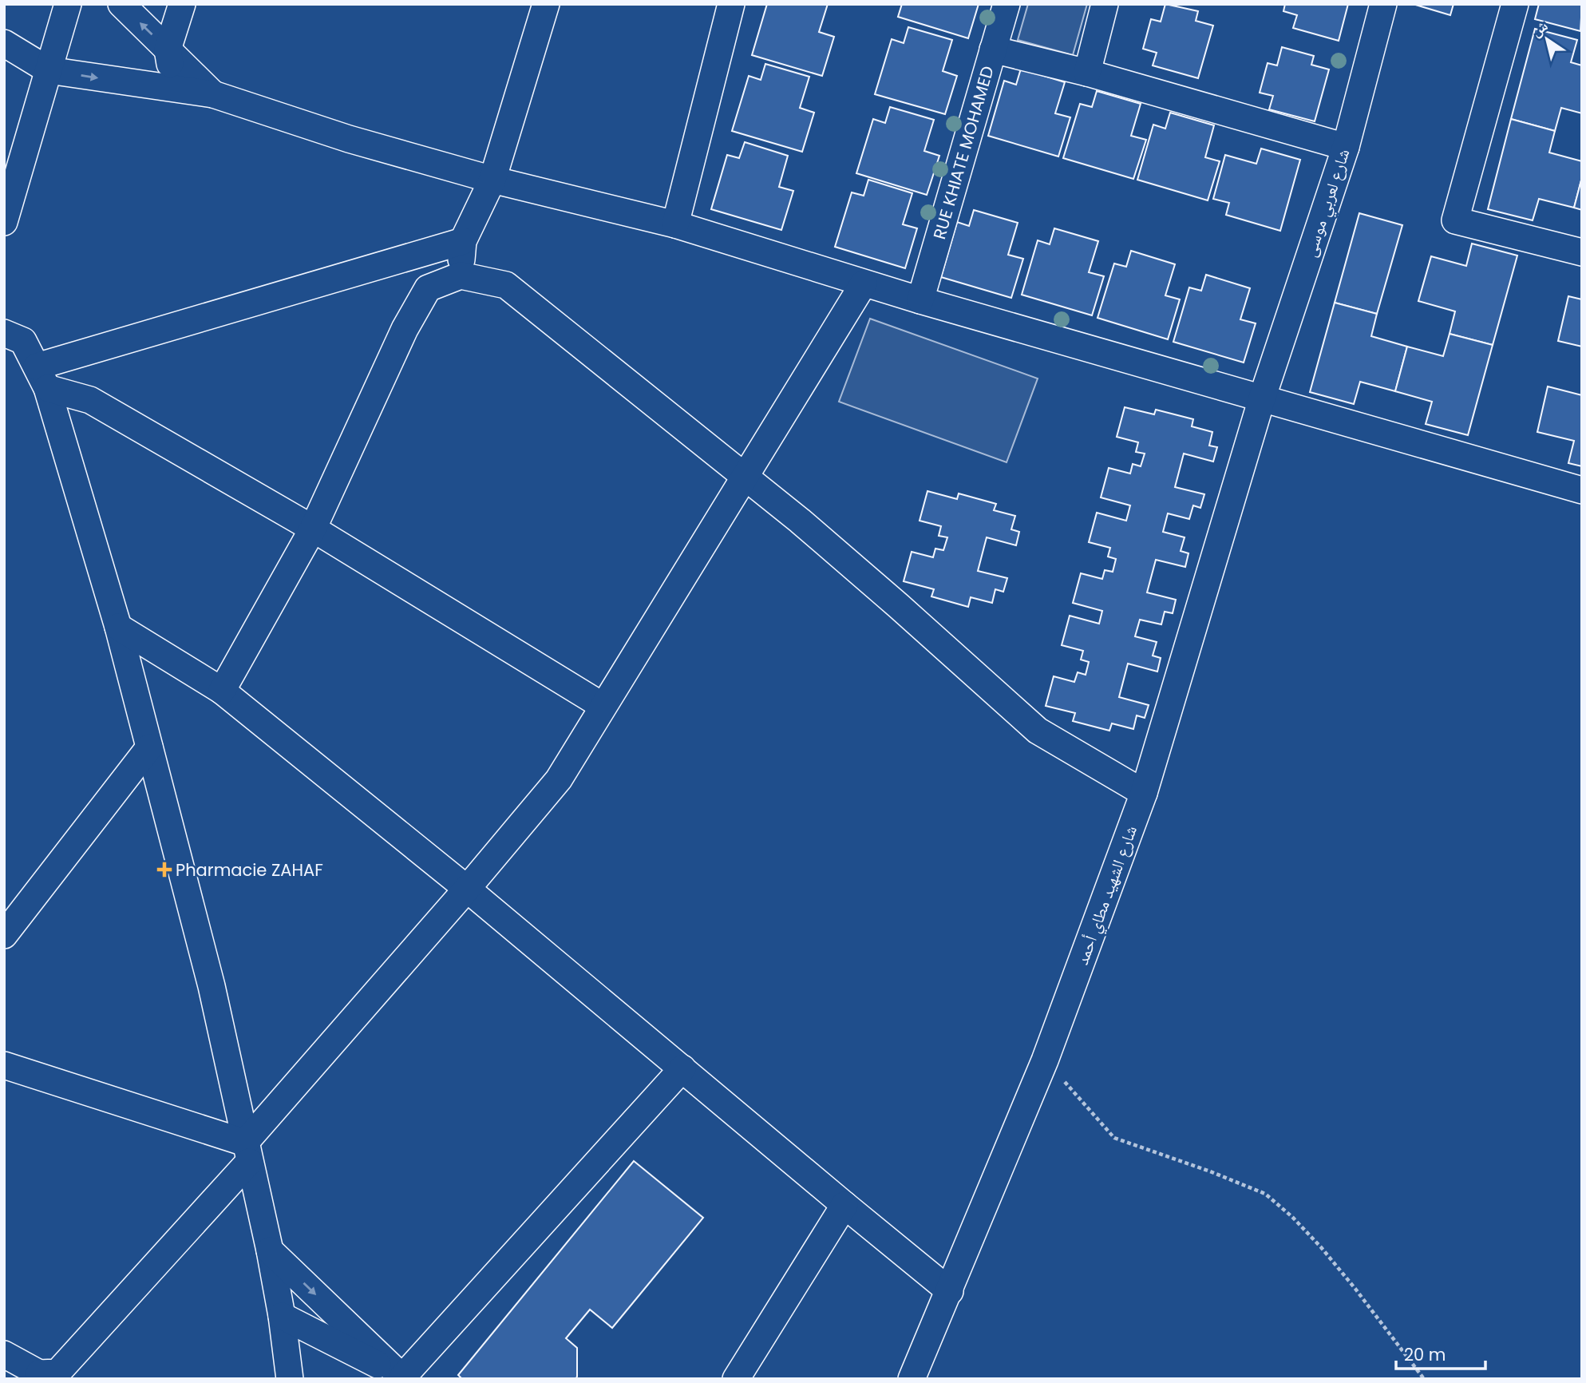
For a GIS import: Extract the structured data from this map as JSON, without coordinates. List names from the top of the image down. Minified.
{"streets":{"street":["RUE KHIATE MOHAMED","شارع لعربي موسى","شارع الشهيد مطاي أحمد"]},"crossings":[["شارع لعربي موسى","شارع الشهيد مطاي أحمد"]],"places":{"health":["Pharmacie ZAHAF"]},"scale_bar":"20 m","north":"top left"}
